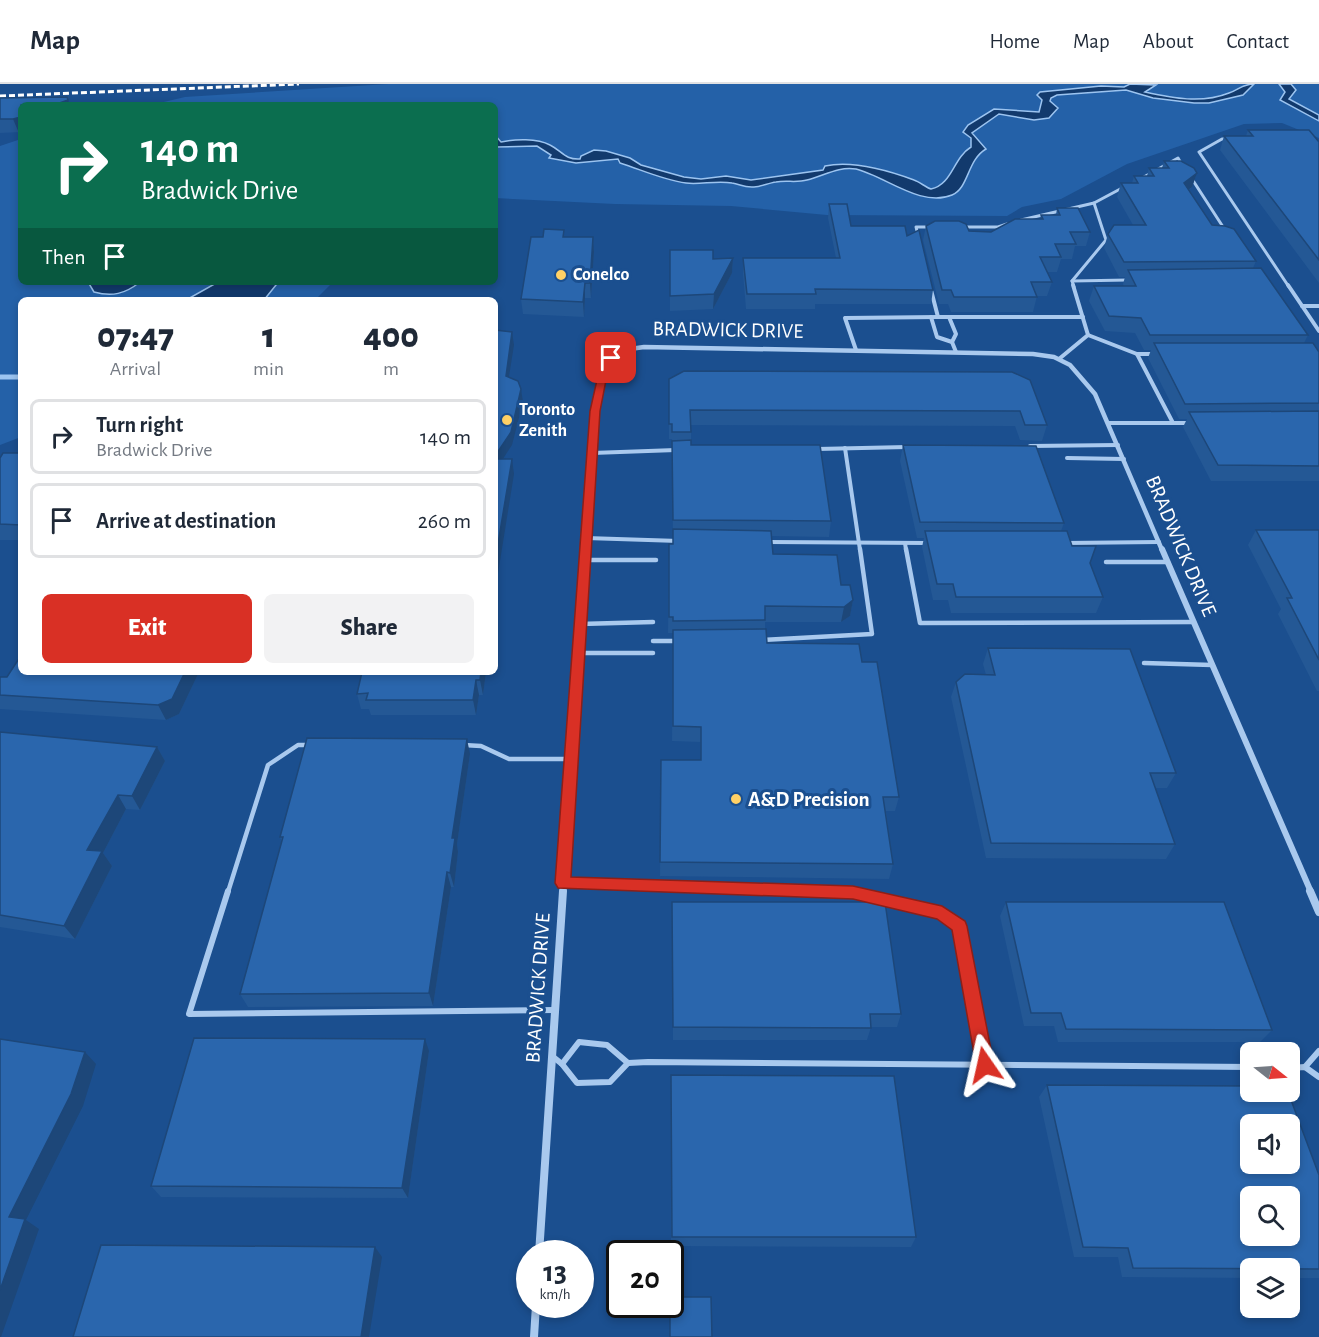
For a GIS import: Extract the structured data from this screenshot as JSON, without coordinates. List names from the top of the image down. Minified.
{"streets":{"street":["BRADWICK DRIVE"]},"places":["Conelco","Toronto Zenith","A&D Precision"],"north":"right","page":{"header":"Map","nav":["Home","Map","About","Contact"],"turn":["140 m","Bradwick Drive"],"then":"Then","eta":["07:47","Arrival","1","min","400","m"],"list":[{"name":"Turn right","note":"Bradwick Drive","value":"140 m"},{"name":"Arrive at destination","value":"260 m"}],"buttons":["Exit","Share"],"speed":"13 km/h","limit":"20"}}
